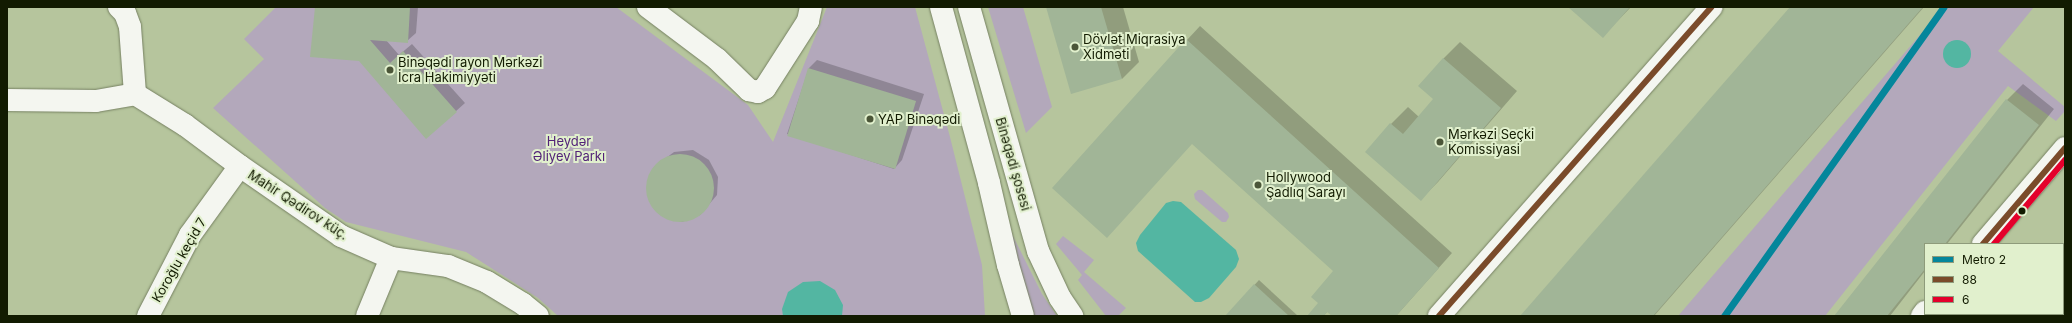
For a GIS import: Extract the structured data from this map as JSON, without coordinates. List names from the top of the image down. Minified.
{"streets":{"main road":["Binəqədi şosesi","Mahir Qədirov küç.","Koroğlu keçid 7"]},"crossings":[["Mahir Qədirov küç.","Koroğlu keçid 7"]],"parks":["Heydər Əliyev Parkı"],"places":["Dövlət Miqrasiya Xidməti","Binəqədi rayon Mərkəzi İcra Hakimiyyəti","YAP Binəqədi","Mərkəzi Seçki Komissiyasi","Hollywood Şadlıq Sarayı"],"lines":["metro line 2","transit line 88","transit line 6"],"legend":["Metro 2","88","6"]}
